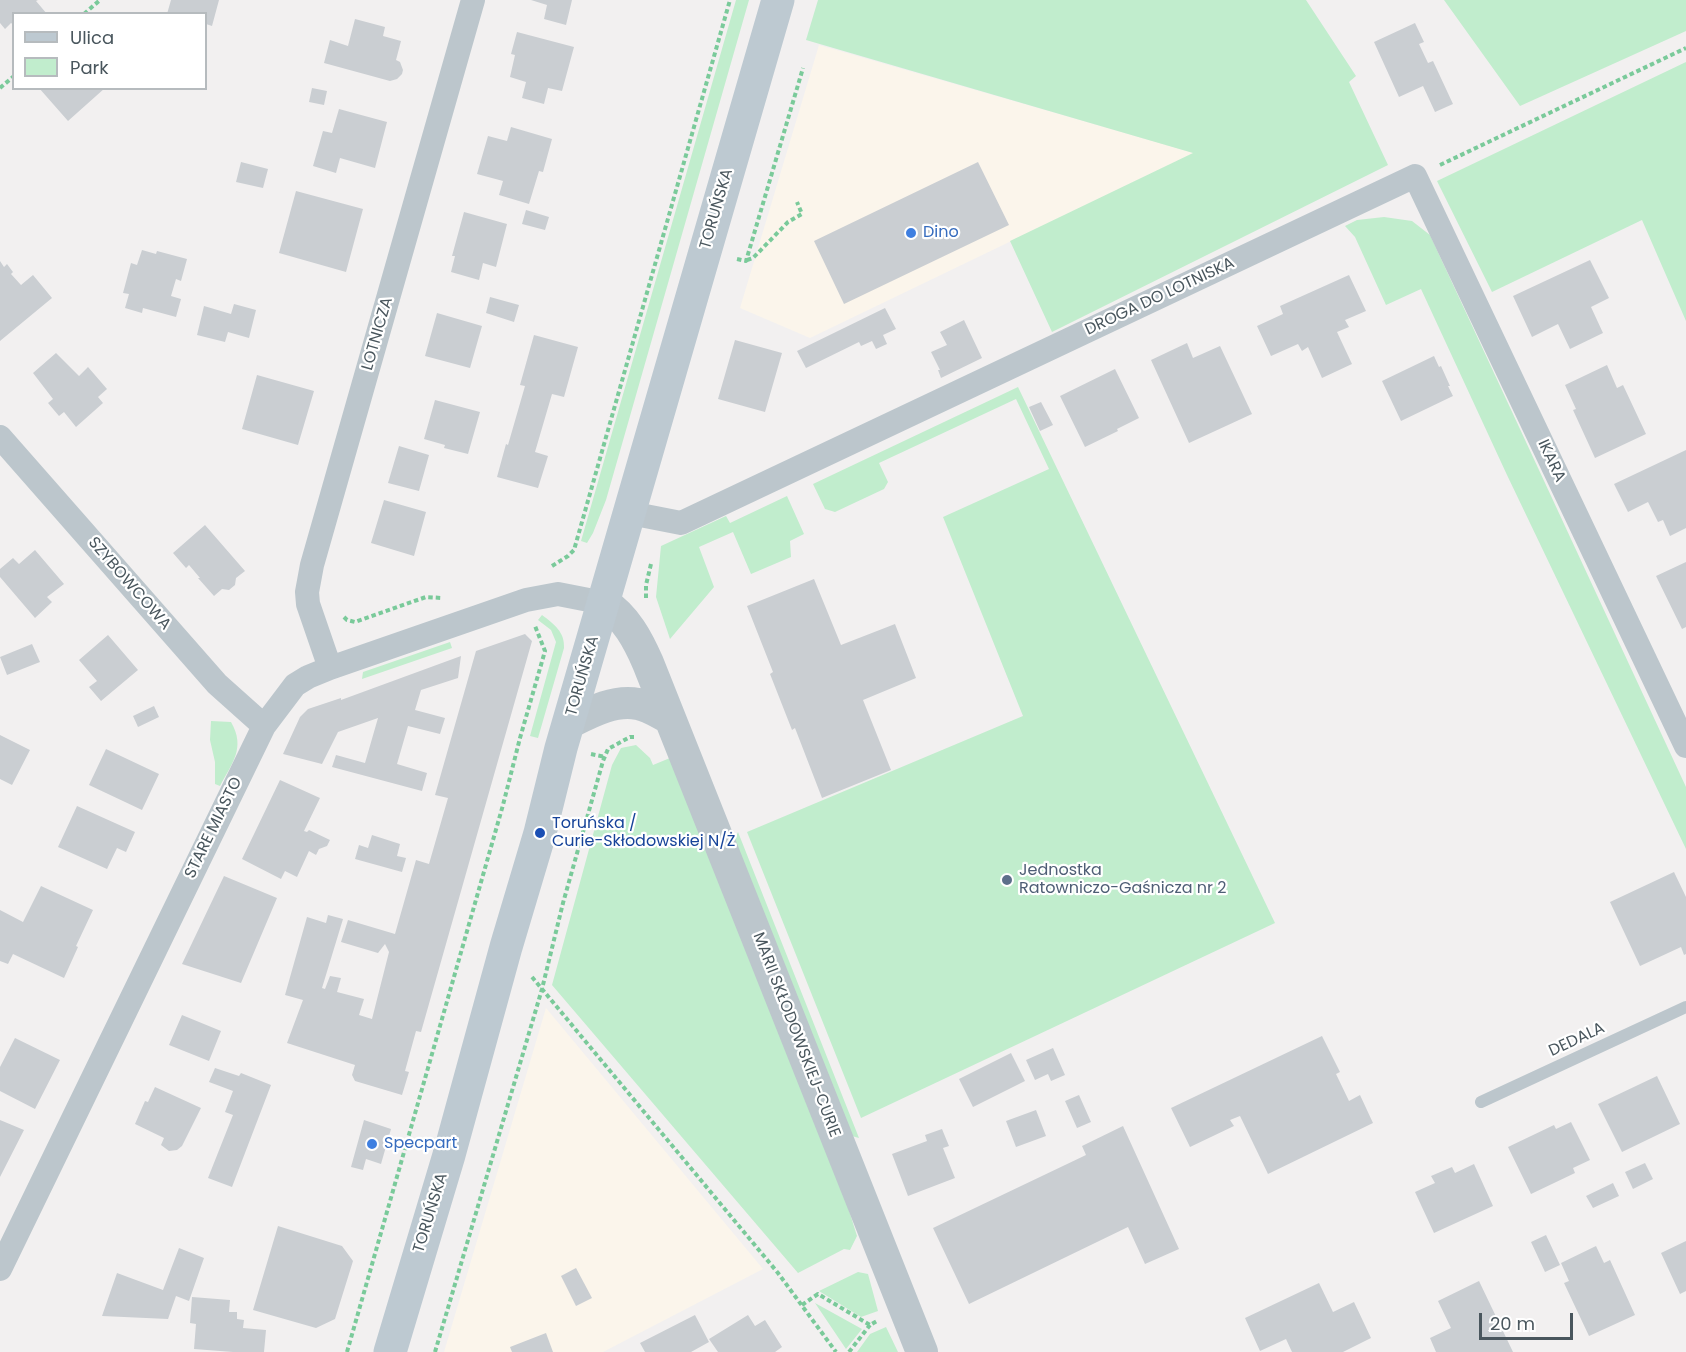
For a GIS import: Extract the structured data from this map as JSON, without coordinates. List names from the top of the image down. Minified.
{"streets":{"main road":["TORUŃSKA"],"street":["DROGA DO LOTNISKA","LOTNICZA","IKARA","SZYBOWCOWA","STARE MIASTO","MARII SKŁODOWSKIEJ-CURIE"],"lane":["DEDALA"]},"crossings":[["TORUŃSKA","DROGA DO LOTNISKA"],["TORUŃSKA","STARE MIASTO"],["TORUŃSKA","MARII SKŁODOWSKIEJ-CURIE"],["DROGA DO LOTNISKA","IKARA"],["LOTNICZA","STARE MIASTO"],["SZYBOWCOWA","STARE MIASTO"],["STARE MIASTO","MARII SKŁODOWSKIEJ-CURIE"]],"places":["Dino","Toruńska / Curie-Skłodowskiej N/Ż","Jednostka Ratowniczo-Gaśnicza nr 2","Specpart"],"legend":["Ulica","Park"],"scale_bar":"20 m"}
